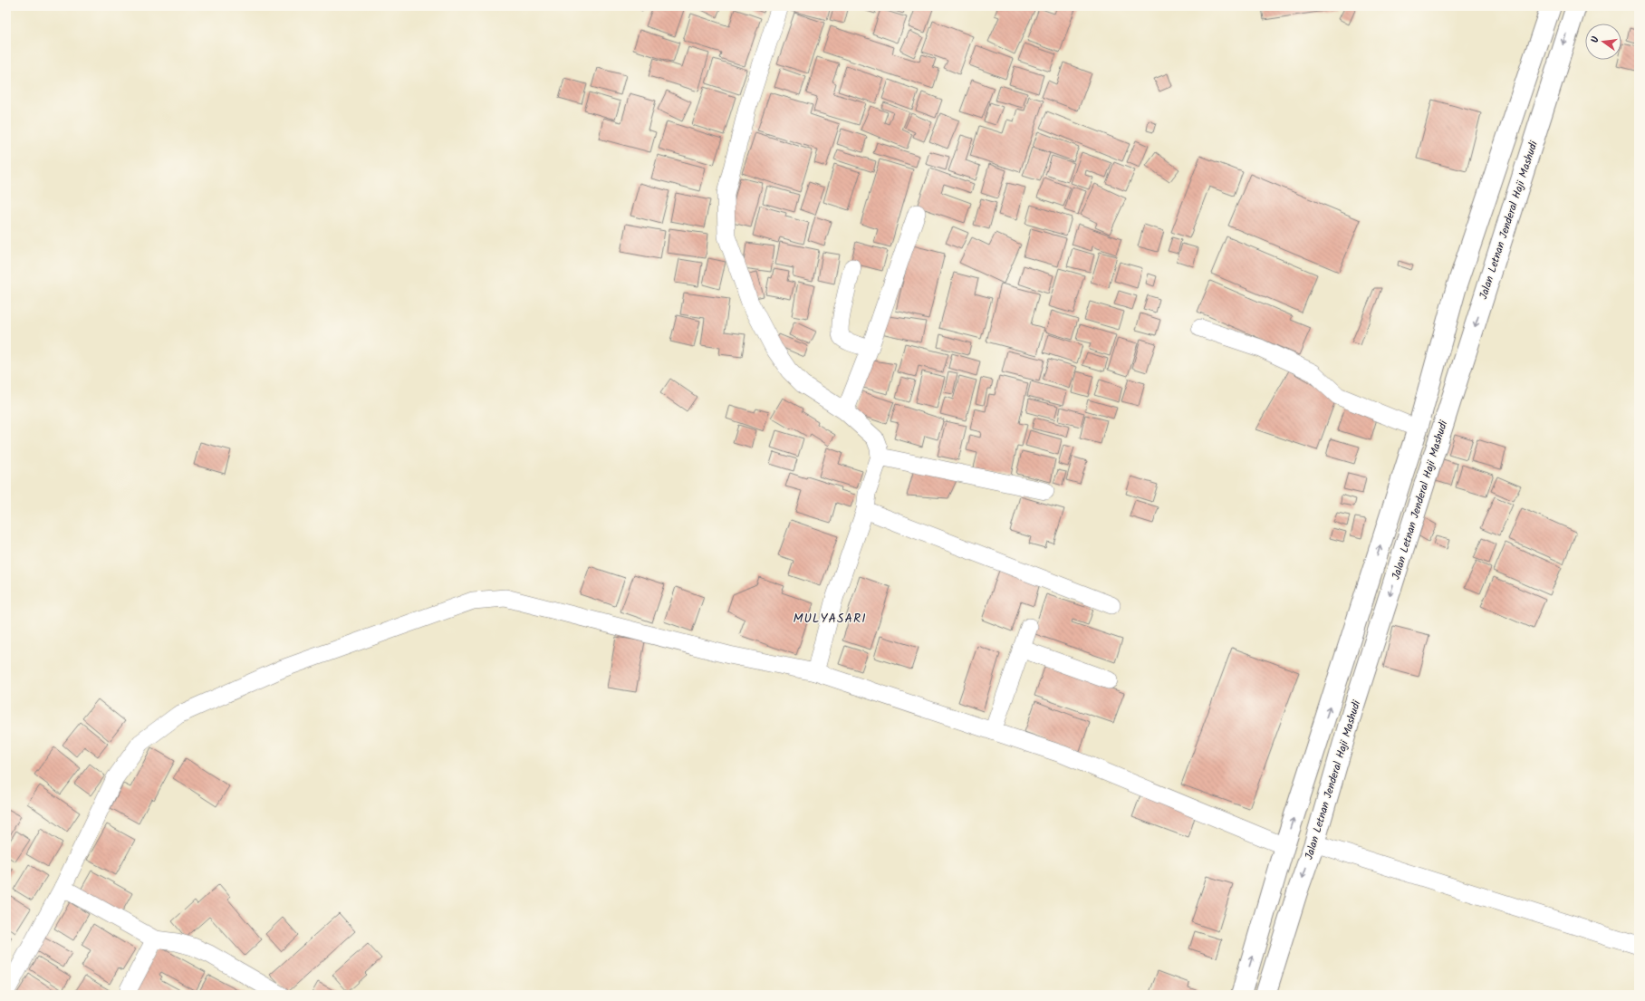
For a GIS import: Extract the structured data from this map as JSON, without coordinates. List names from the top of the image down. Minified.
{"streets":{"main road":["Jalan Letnan Jenderal Haji Mashudi"]},"districts":["MULYASARI"],"north":"left"}
